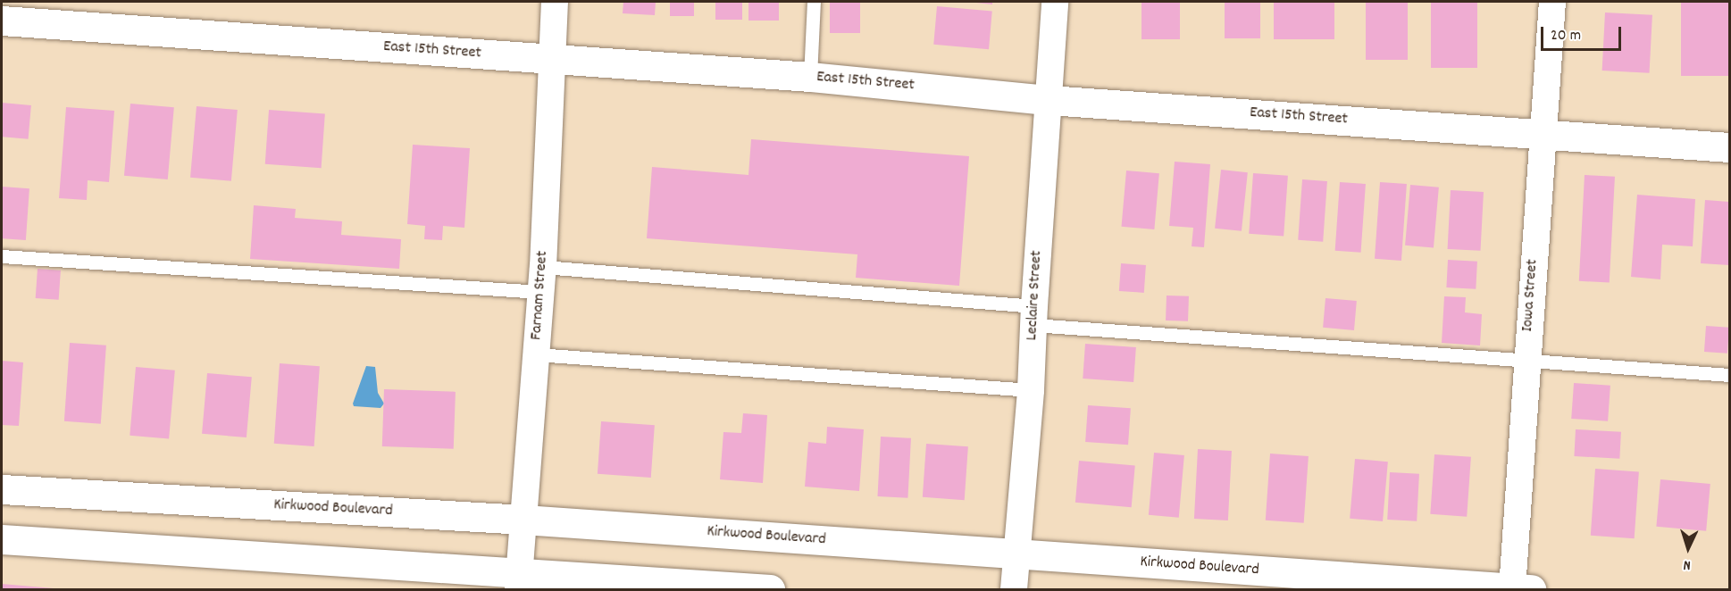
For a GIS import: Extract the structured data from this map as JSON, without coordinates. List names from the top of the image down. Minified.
{"streets":{"street":["East 15th Street","Farnam Street","Leclaire Street","Iowa Street","Kirkwood Boulevard"]},"crossings":[["East 15th Street","Farnam Street"],["East 15th Street","Leclaire Street"],["East 15th Street","Iowa Street"],["Farnam Street","Kirkwood Boulevard"],["Leclaire Street","Kirkwood Boulevard"],["Iowa Street","Kirkwood Boulevard"]],"scale_bar":"20 m","north":"bottom"}
